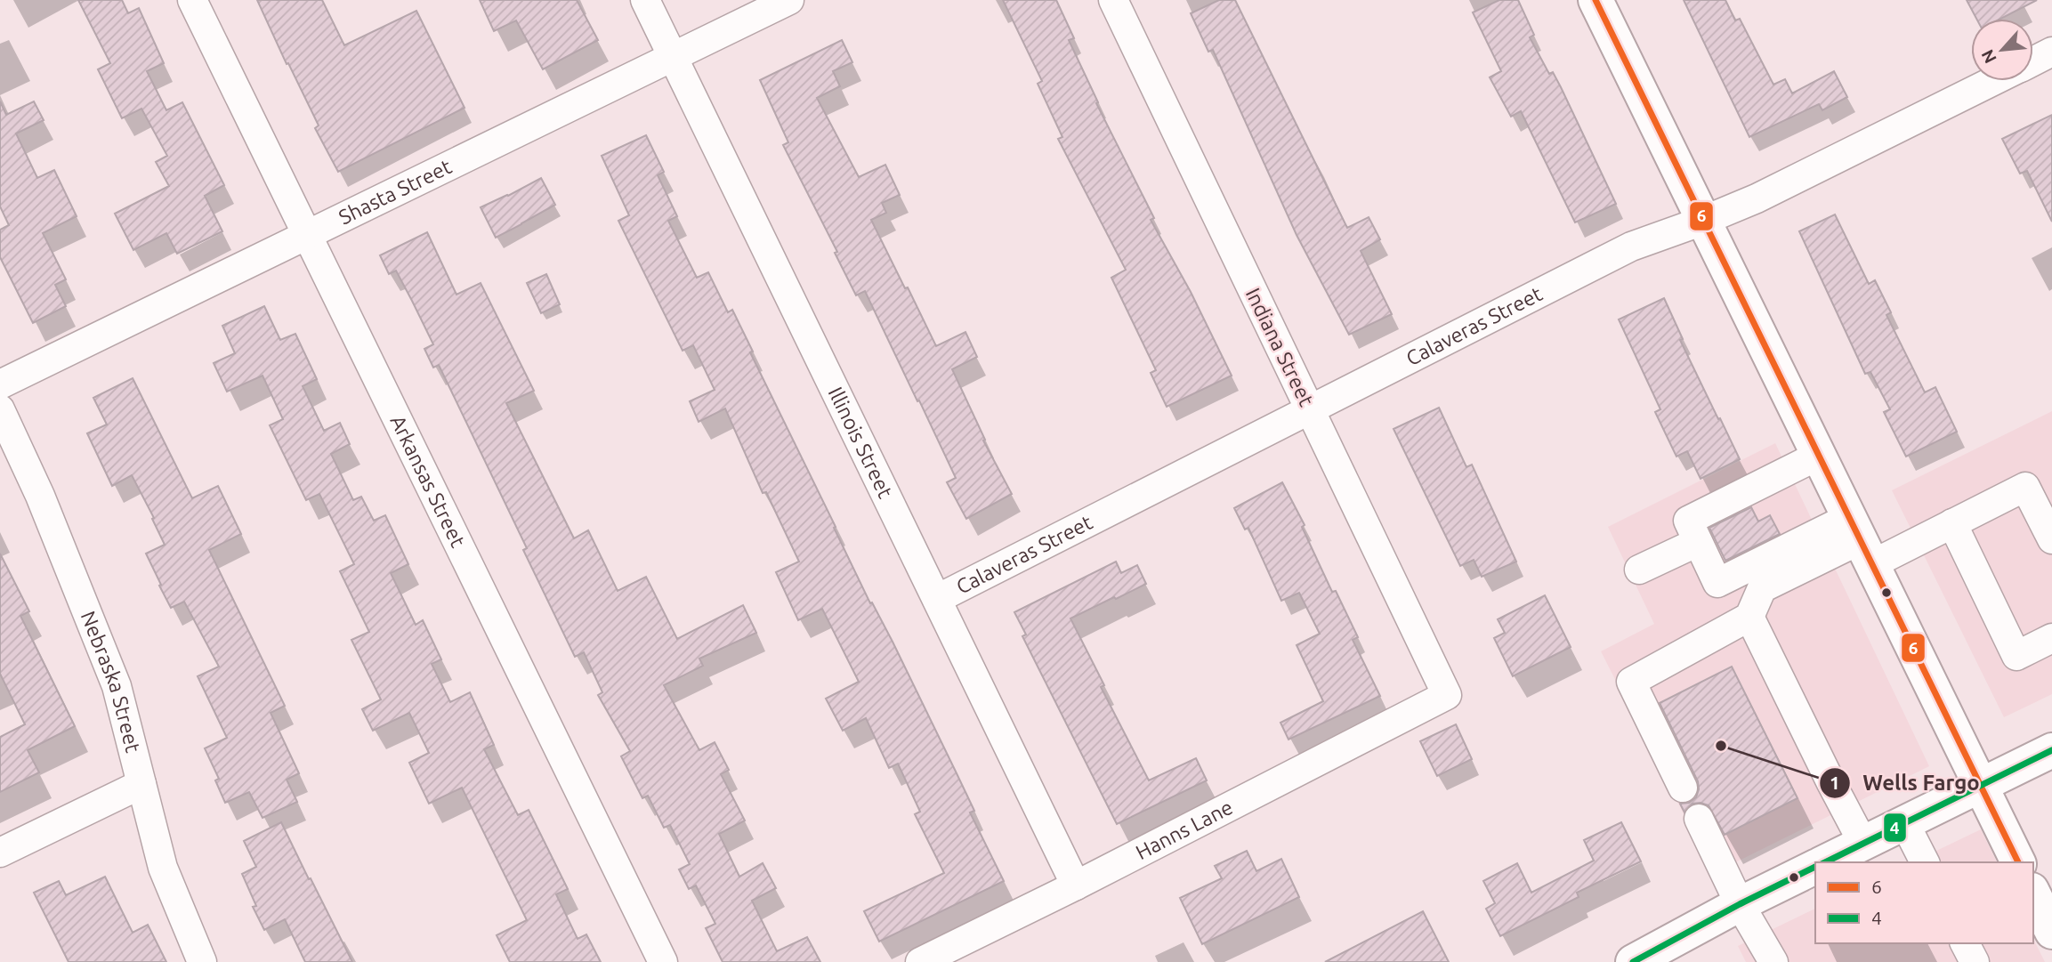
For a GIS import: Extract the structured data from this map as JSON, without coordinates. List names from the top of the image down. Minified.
{"streets":{"street":["Shasta Street","Calaveras Street","Indiana Street","Illinois Street","Arkansas Street","Nebraska Street","Hanns Lane"]},"crossings":[["Shasta Street","Illinois Street"],["Shasta Street","Arkansas Street"],["Calaveras Street","Indiana Street"],["Calaveras Street","Illinois Street"],["Indiana Street","Hanns Lane"],["Illinois Street","Hanns Lane"]],"places":["Wells Fargo"],"lines":["transit line 6","transit line 4"],"legend":["6","4"],"north":"bottom left"}
